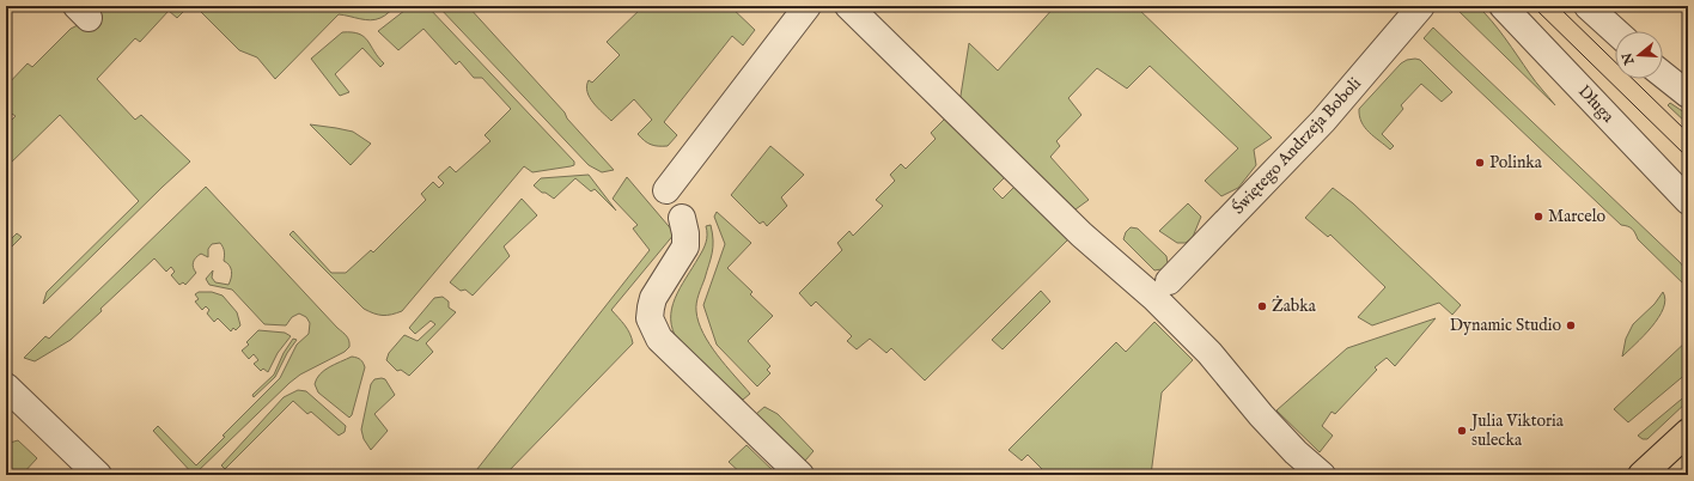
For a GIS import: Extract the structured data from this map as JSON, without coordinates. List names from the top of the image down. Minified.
{"streets":{"street":["Długa","Świętego Andrzeja Boboli"]},"places":["Polinka","Marcelo","Żabka","Dynamic Studio","Julia Viktoria sulecka"],"north":"left"}
